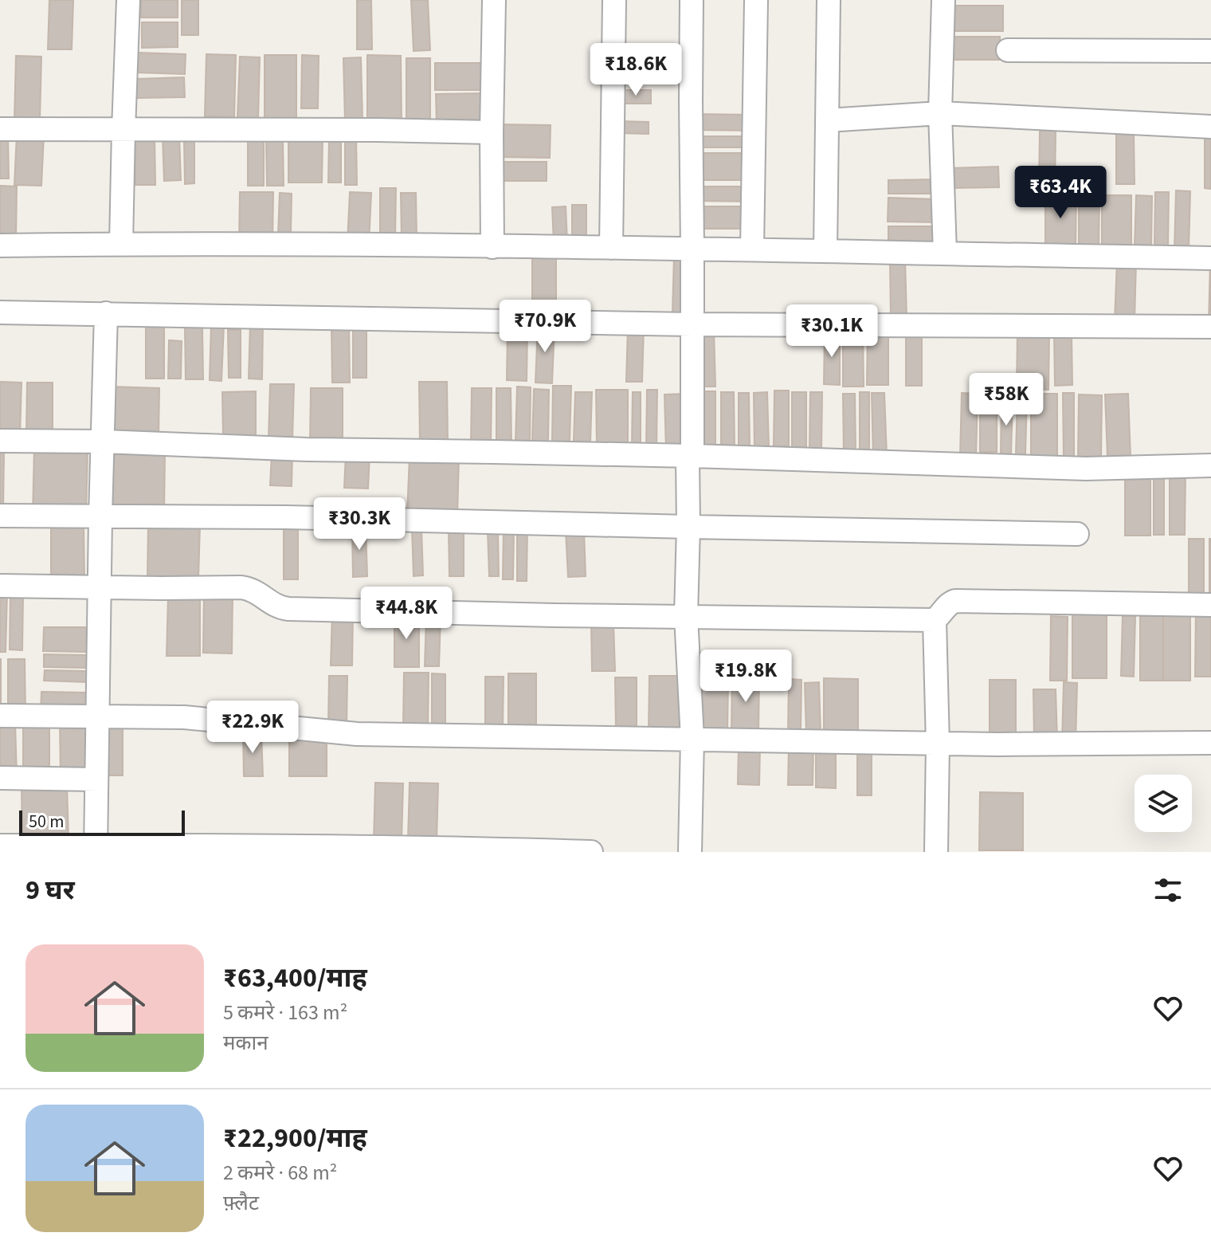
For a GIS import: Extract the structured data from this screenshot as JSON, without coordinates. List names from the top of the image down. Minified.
{"scale_bar":"50 m","page":{"price":["₹18.6K","₹63.4K","₹70.9K","₹30.1K","₹58K","₹30.3K","₹44.8K","₹19.8K","₹22.9K"],"scale":"50 m","heading":"9 घर","list":[{"name":"₹63,400/माह","note":"5 कमरे · 163 m² · मकान"},{"name":"₹22,900/माह","note":"2 कमरे · 68 m² · फ़्लैट"}]}}
